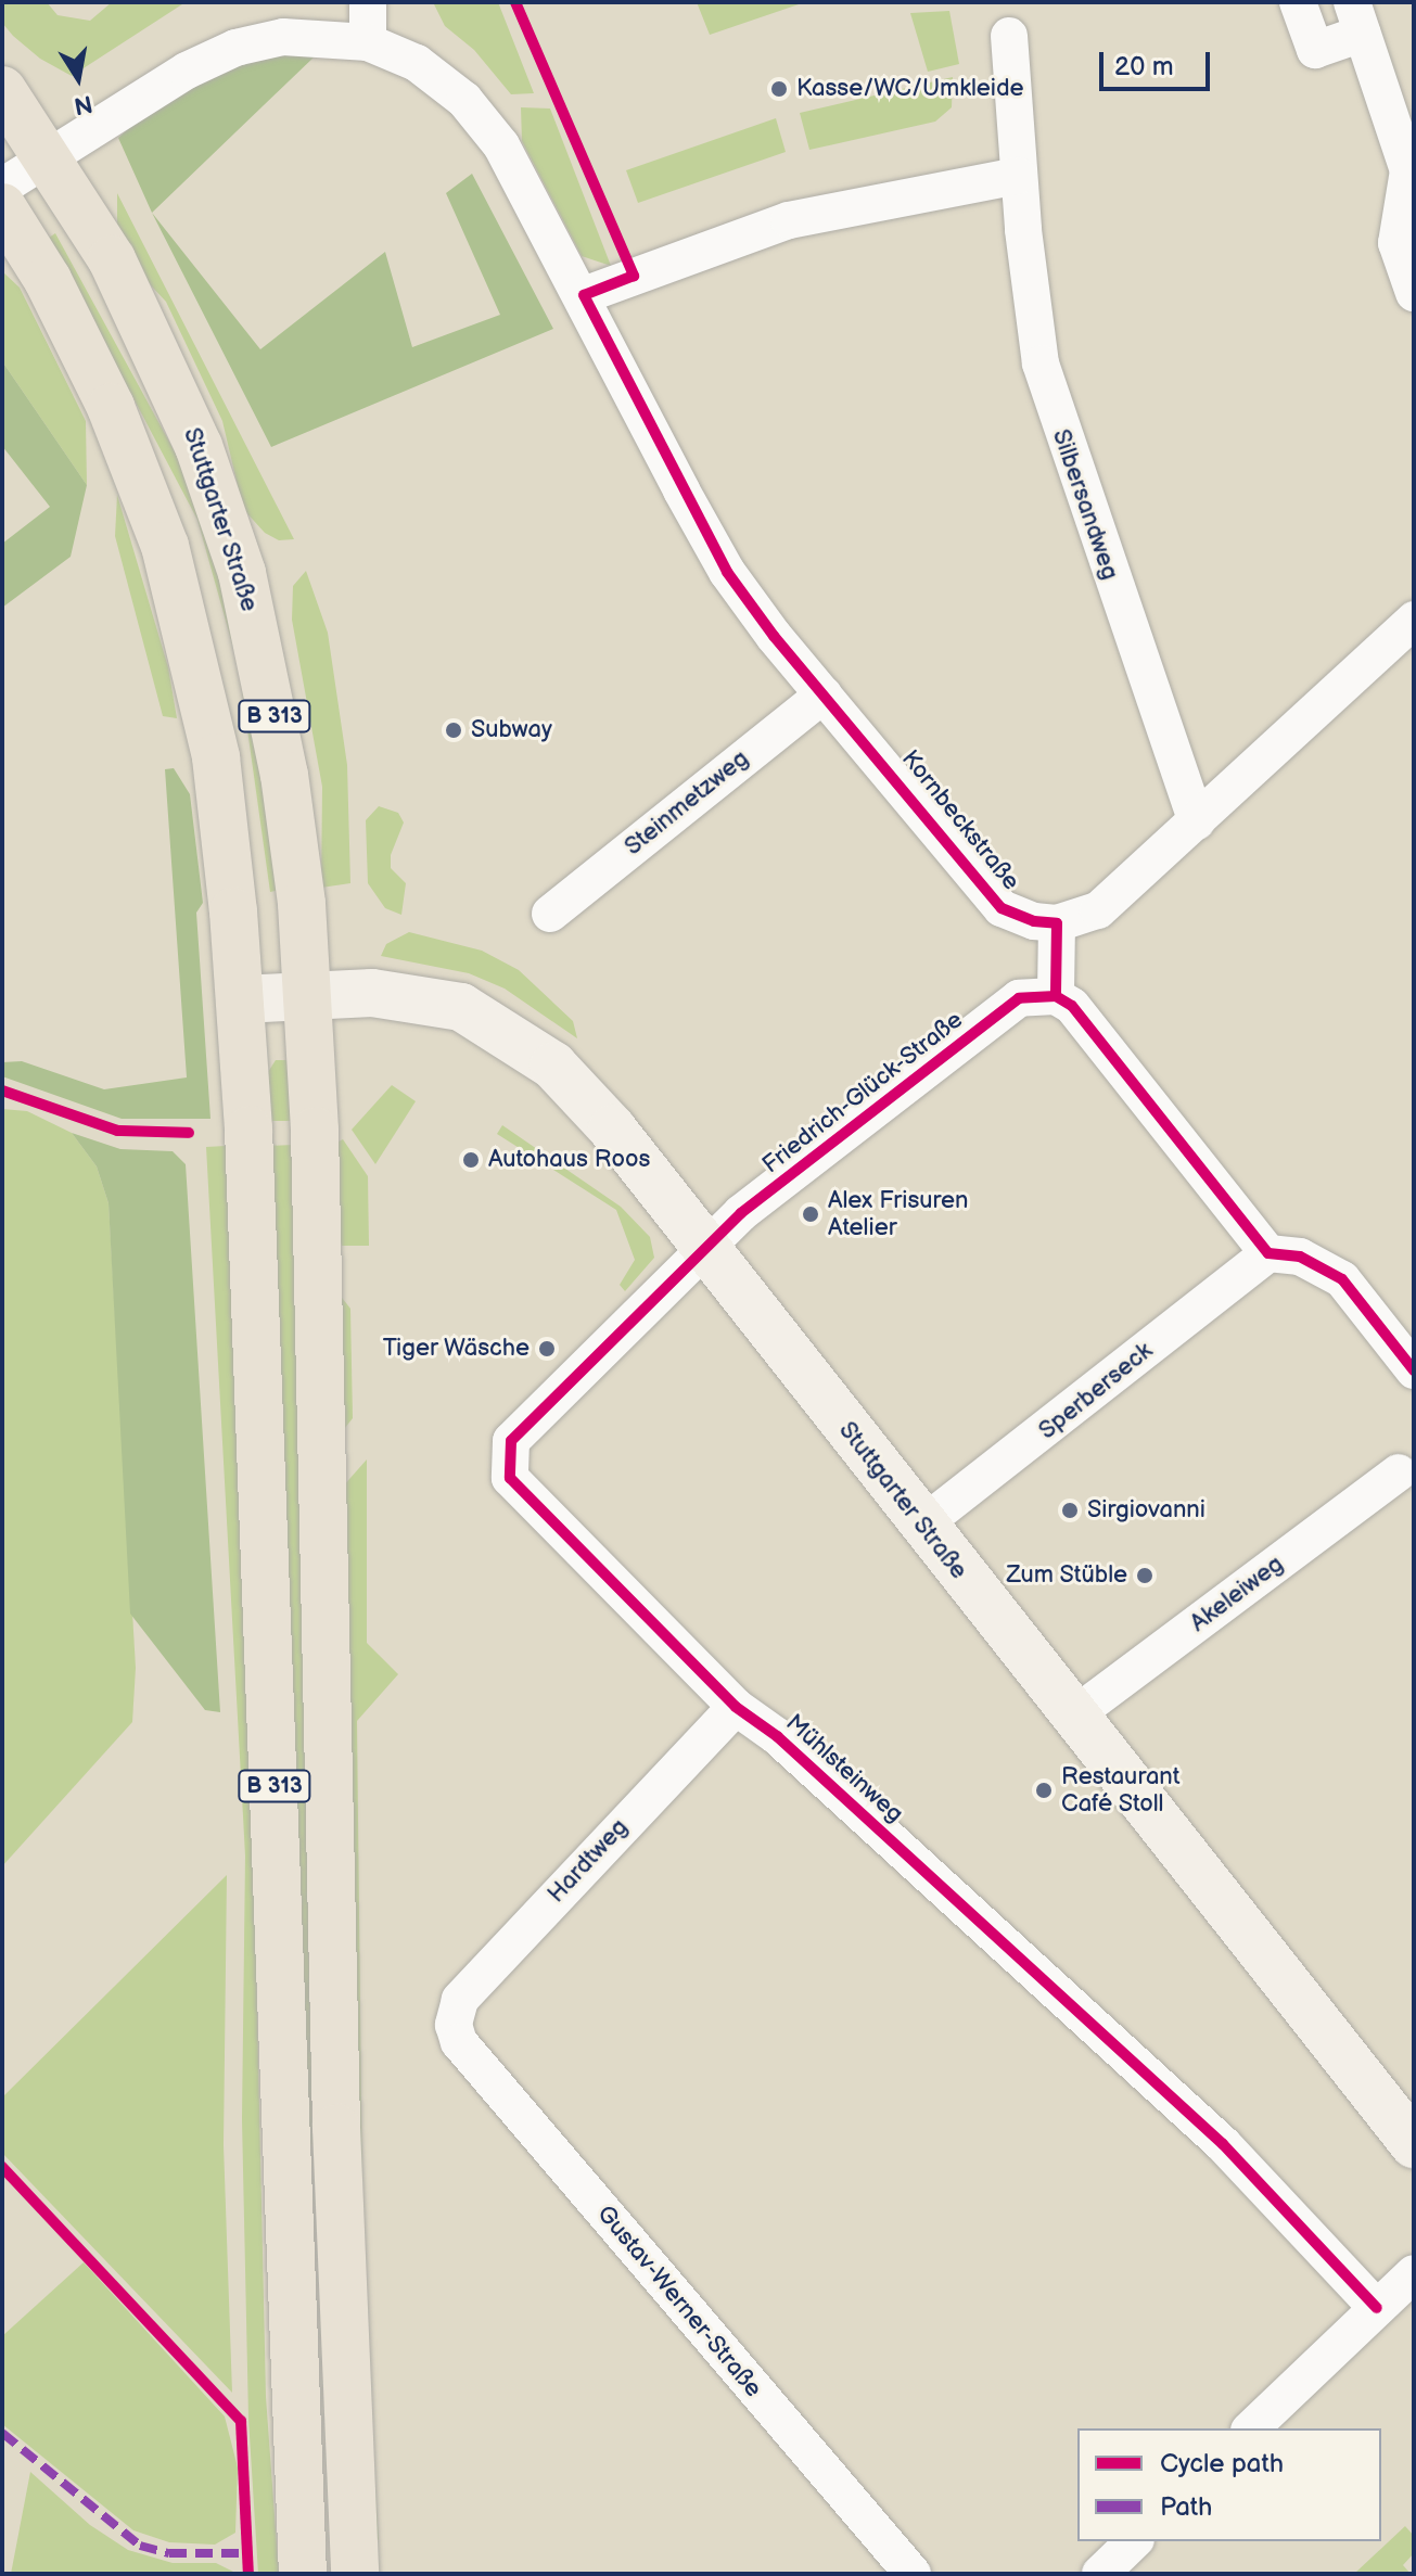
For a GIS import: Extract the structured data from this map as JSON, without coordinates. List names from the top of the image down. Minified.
{"streets":{"main road":["Stuttgarter Straße","B 313"],"street":["Silbersandweg","Steinmetzweg","Kornbeckstraße","Friedrich-Glück-Straße","Sperberseck","Akeleiweg","Mühlsteinweg","Hardtweg","Gustav-Werner-Straße"]},"crossings":[["Stuttgarter Straße","B 313"],["Stuttgarter Straße","Kornbeckstraße"],["Stuttgarter Straße","Friedrich-Glück-Straße"],["Stuttgarter Straße","Sperberseck"],["Stuttgarter Straße","Akeleiweg"],["Stuttgarter Straße","Mühlsteinweg"],["Steinmetzweg","Kornbeckstraße"],["Friedrich-Glück-Straße","Mühlsteinweg"],["Mühlsteinweg","Hardtweg"],["Hardtweg","Gustav-Werner-Straße"]],"places":["Kasse/WC/Umkleide","Subway","Autohaus Roos","Alex Frisuren Atelier","Tiger Wäsche","Sirgiovanni","Zum Stüble","Restaurant Café Stoll"],"legend":["Cycle path","Path"],"scale_bar":"20 m","north":"bottom"}
